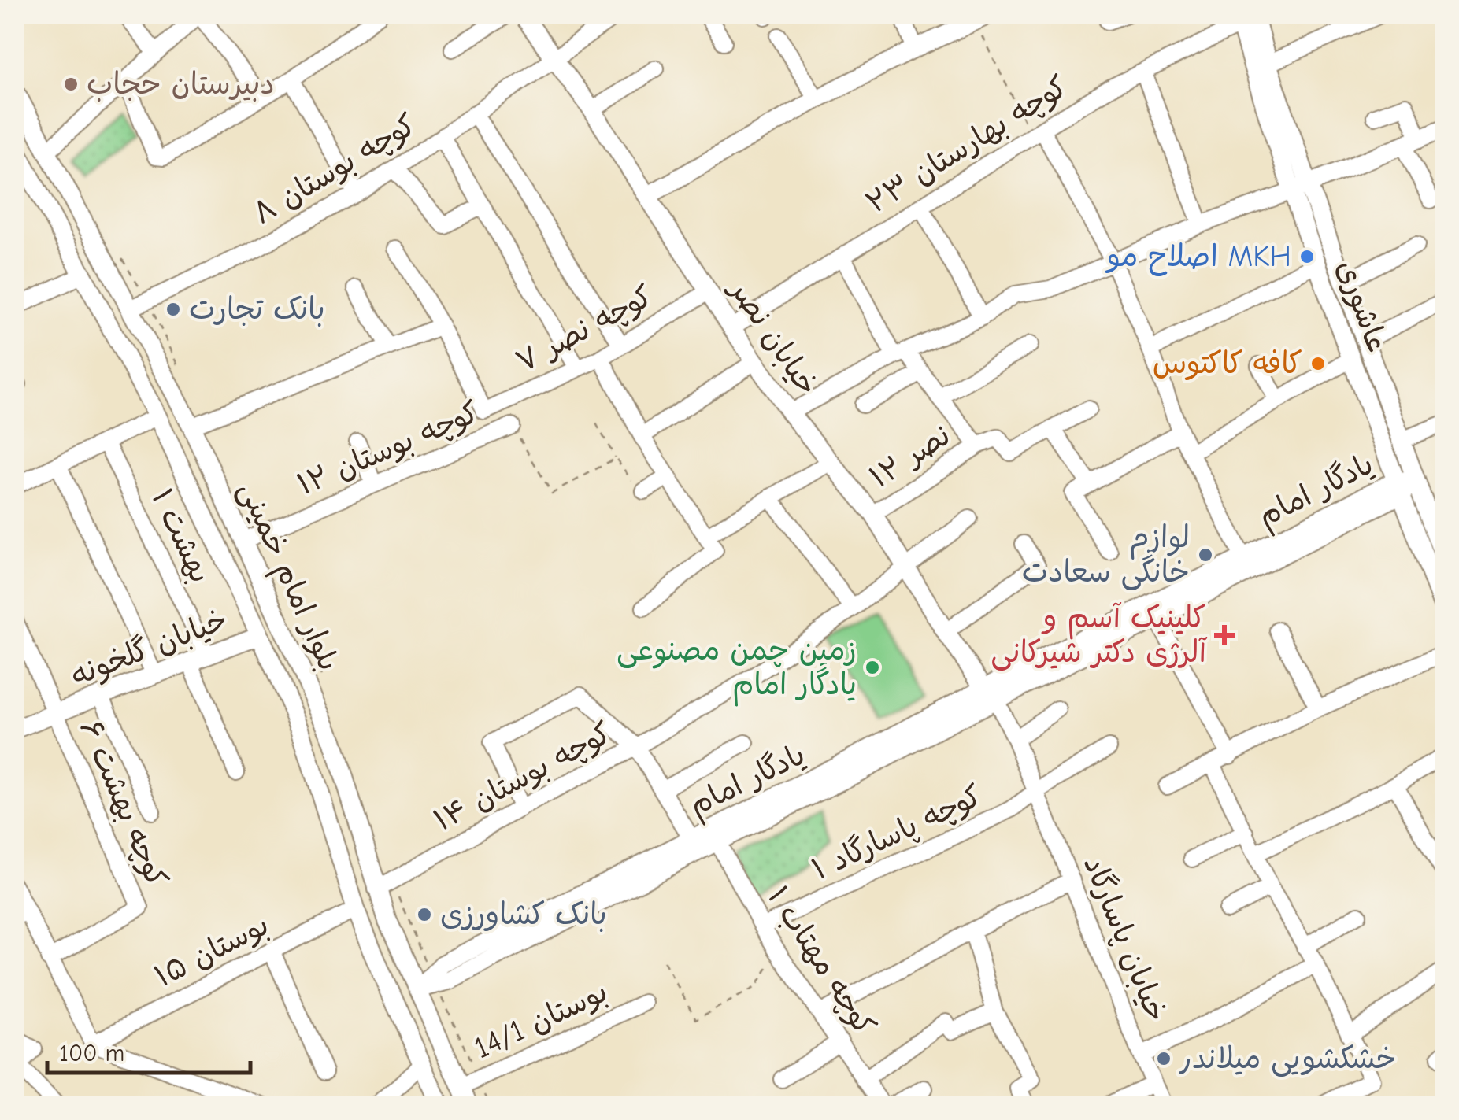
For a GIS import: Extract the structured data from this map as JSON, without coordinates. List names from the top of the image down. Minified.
{"streets":{"street":["کوچه بهارستان ۲۳","کوچه بوستان ۸","عاشوری","کوچه نصر ۷","خیابان نصر","کوچه بوستان ۱۲","نصر ۱۲","یادگار امام","بهشت ۱","بلوار امام خمینی","خیابان گلخونه","کوچه بوستان ۱۴","کوچه بهشت ۶","کوچه پاسارگاد ۱","خیابان پاسارگاد","بوستان ۱۵","کوچه مهتاب ۱","بوستان 14/1"]},"crossings":[["کوچه بهارستان ۲۳","عاشوری"],["کوچه بهارستان ۲۳","خیابان نصر"],["کوچه بوستان ۸","خیابان نصر"],["کوچه بوستان ۸","بلوار امام خمینی"],["عاشوری","یادگار امام"],["کوچه نصر ۷","خیابان نصر"],["خیابان نصر","نصر ۱۲"],["خیابان نصر","یادگار امام"],["خیابان نصر","کوچه بوستان ۱۴"],["خیابان نصر","خیابان پاسارگاد"],["کوچه بوستان ۱۲","بلوار امام خمینی"],["یادگار امام","بلوار امام خمینی"],["یادگار امام","خیابان پاسارگاد"],["یادگار امام","کوچه مهتاب ۱"],["بهشت ۱","خیابان گلخونه"],["بلوار امام خمینی","خیابان گلخونه"],["بلوار امام خمینی","کوچه بوستان ۱۴"],["بلوار امام خمینی","بوستان ۱۵"],["بلوار امام خمینی","بوستان 14/1"],["خیابان گلخونه","کوچه بهشت ۶"],["کوچه پاسارگاد ۱","خیابان پاسارگاد"],["کوچه پاسارگاد ۱","کوچه مهتاب ۱"]],"places":{"other":["دبیرستان حجاب","اصلاح مو MKH","بانک تجارت","کافه کاکتوس","لوازم خانگی سعادت","زمین چمن مصنوعی یادگار امام","بانک کشاورزی","خشکشویی میلاندر"],"health":["کلینیک آسم و آلرژی دکتر شیرکانی"]},"scale_bar":"100 m"}
